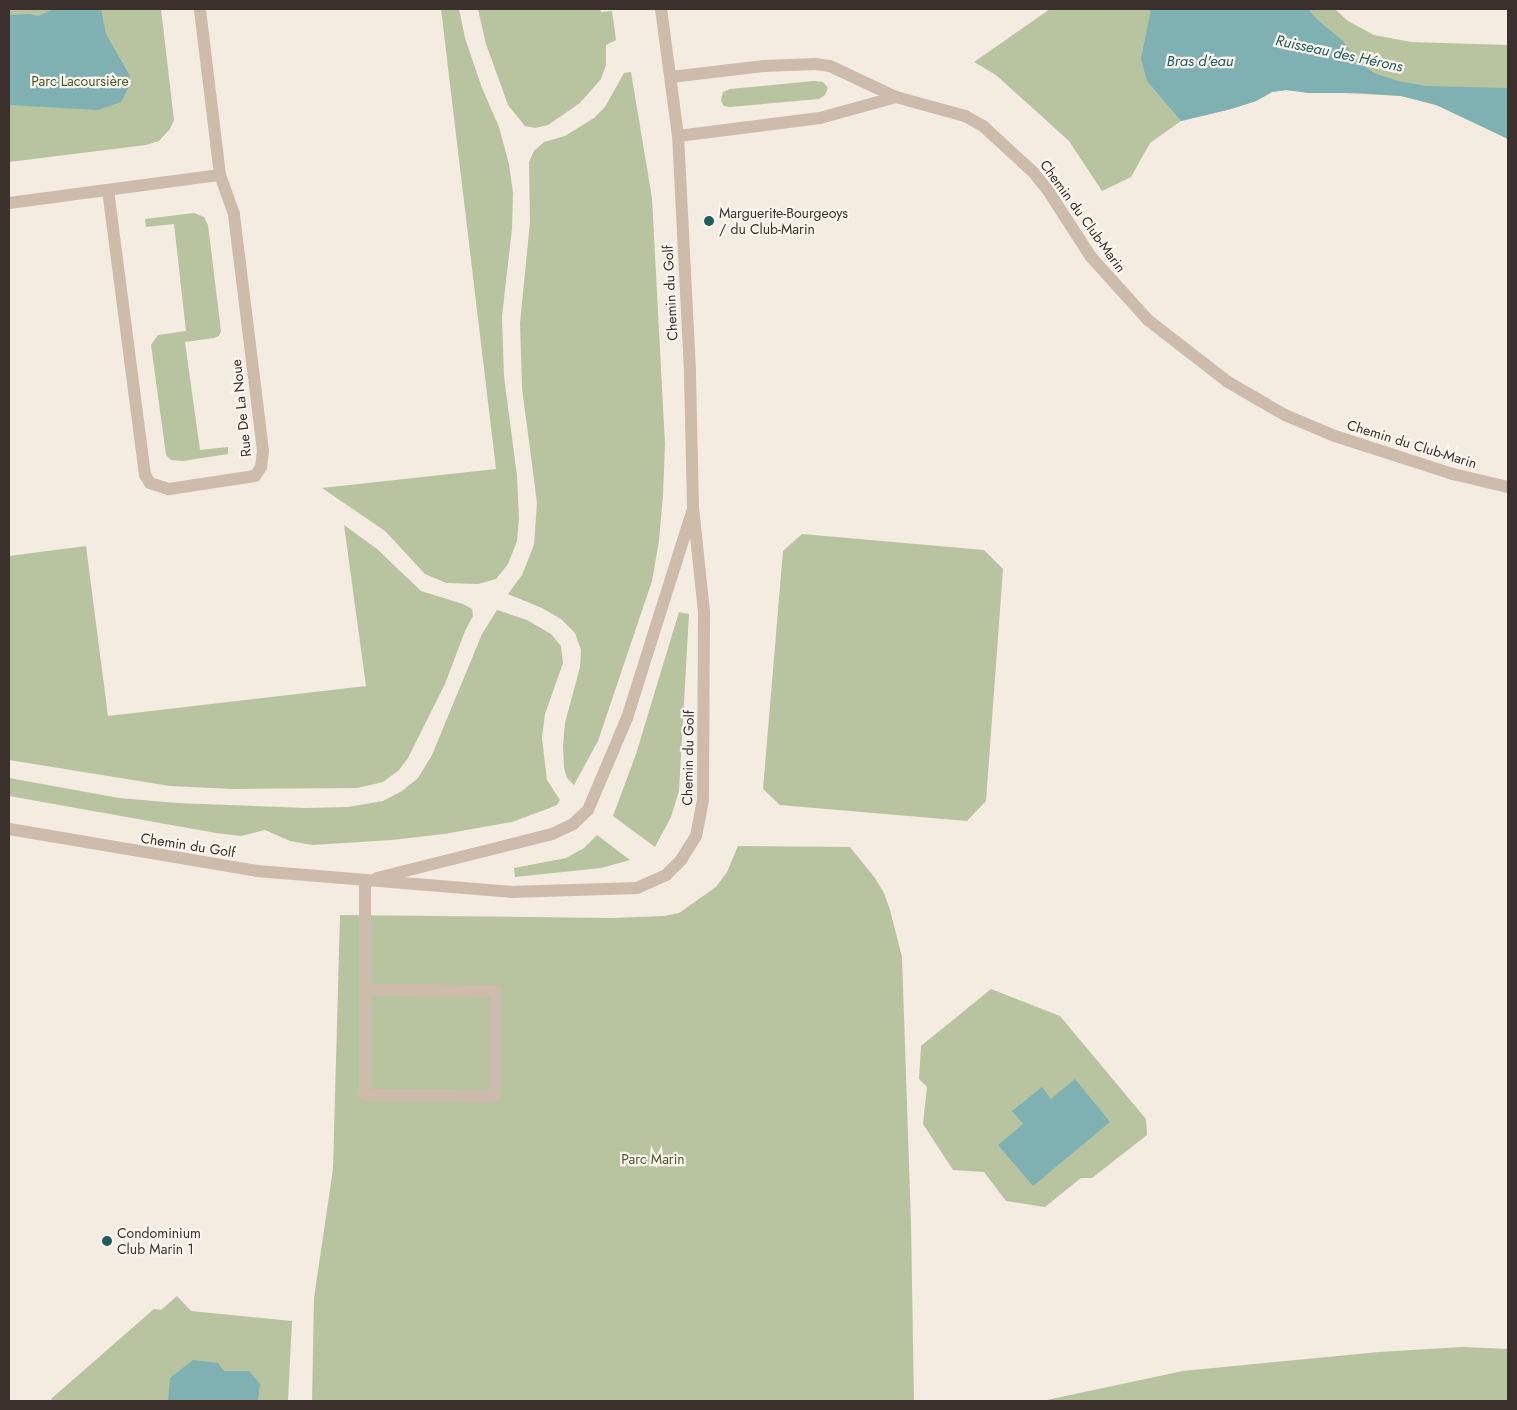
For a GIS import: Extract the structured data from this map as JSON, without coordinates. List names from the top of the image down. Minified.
{"streets":{"street":["Chemin du Club-Marin","Chemin du Golf","Rue De La Noue"]},"crossings":[["Chemin du Club-Marin","Chemin du Golf"]],"water":["Ruisseau des Hérons","Bras d'eau"],"parks":["Parc Lacoursière","Parc Marin"],"places":["Marguerite-Bourgeoys / du Club-Marin","Condominium Club Marin 1"]}
